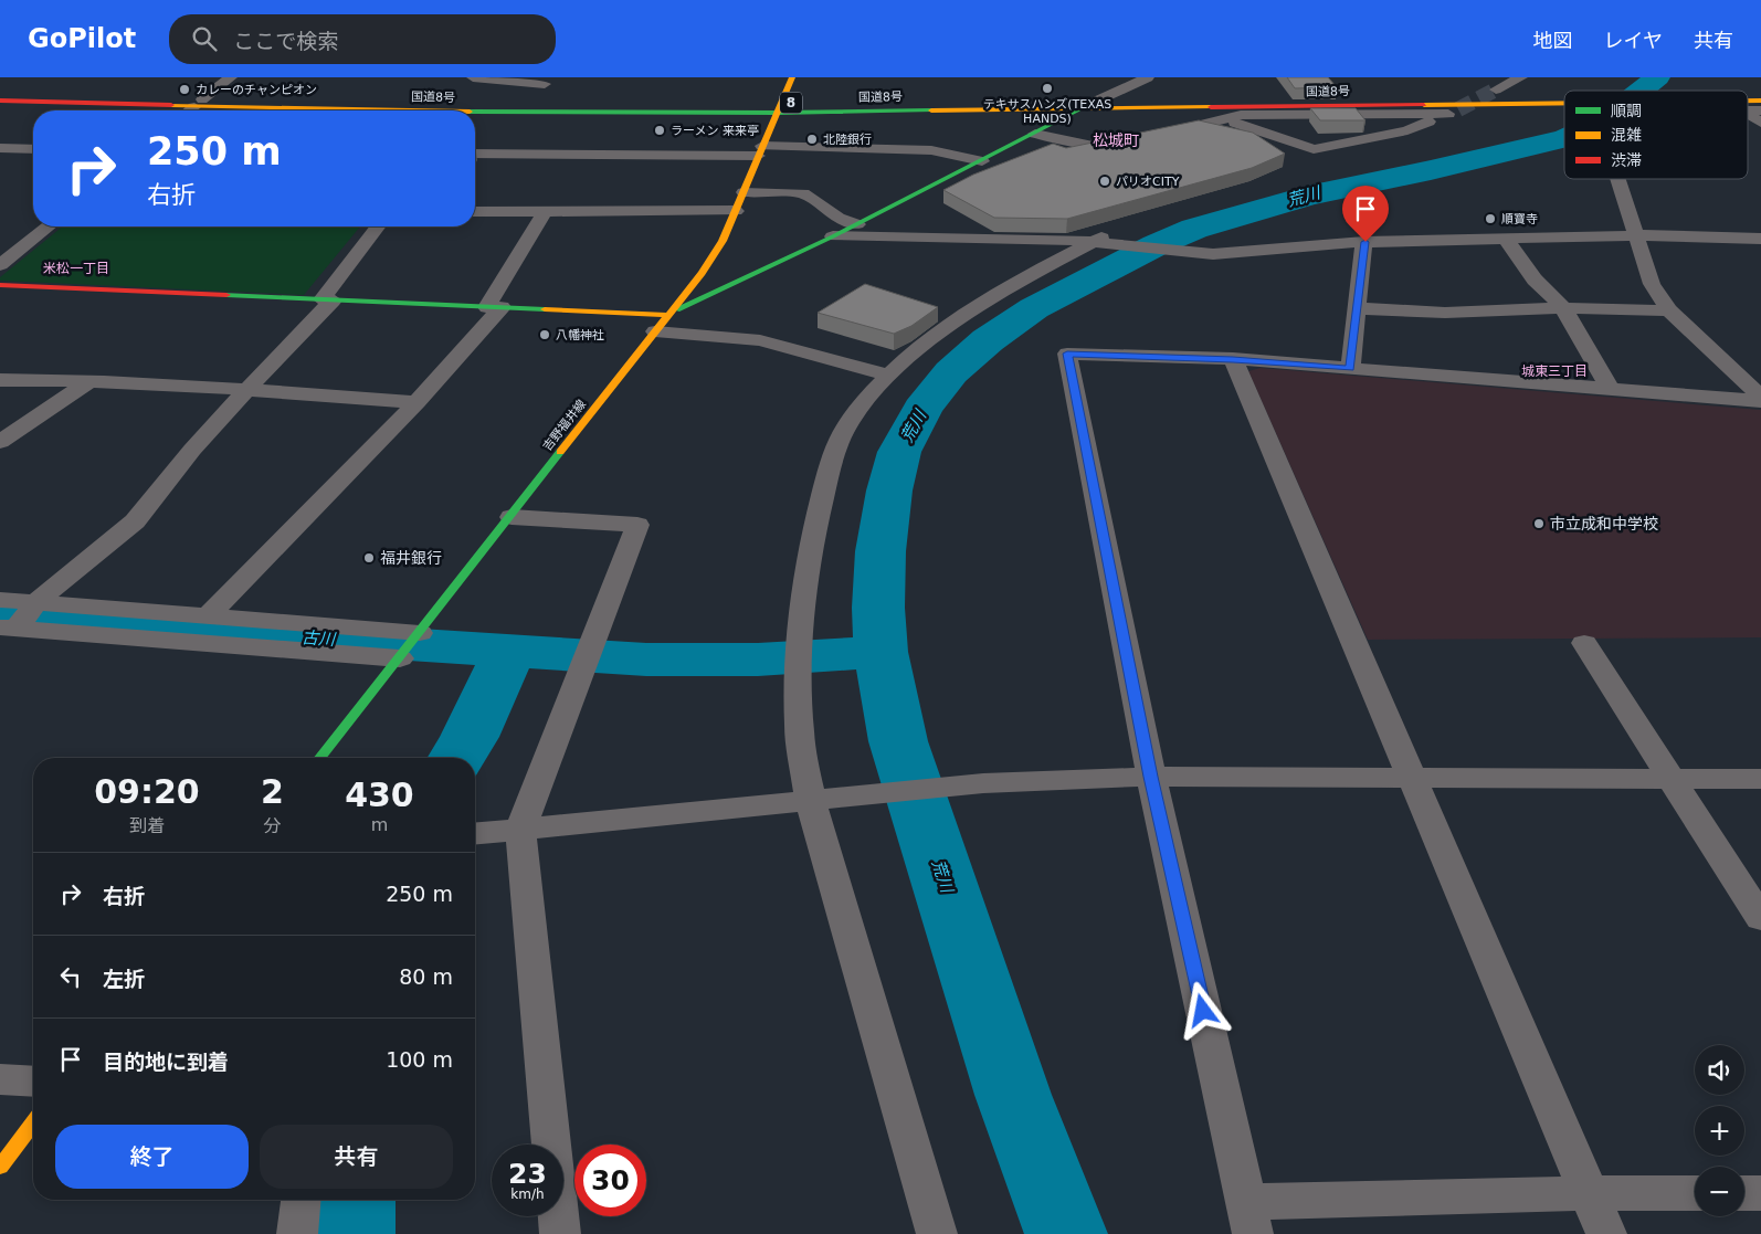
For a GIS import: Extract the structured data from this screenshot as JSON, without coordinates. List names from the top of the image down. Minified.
{"streets":{"main road":["国道8号","8","吉野福井線"]},"crossings":[["国道8号","吉野福井線"]],"districts":["松城町","米松一丁目","城東三丁目"],"water":["荒川","古川"],"places":["テキサスハンズ(TEXAS HANDS)","カレーのチャンピオン","ラーメン 来来亭","北陸銀行","パリオCITY","順寶寺","八幡神社","市立成和中学校","福井銀行"],"legend":["順調","混雑","渋滞"],"page":{"header":"GoPilot","search":"ここで検索","nav":["地図","レイヤ","共有"],"turn":["250 m","右折"],"eta":["09:20","到着","2","分","430","m"],"list":[{"name":"右折","value":"250 m"},{"name":"左折","value":"80 m"},{"name":"目的地に到着","value":"100 m"}],"map_buttons":["+","−"],"buttons":["終了","共有"],"speed":"23 km/h","limit":"30"}}
